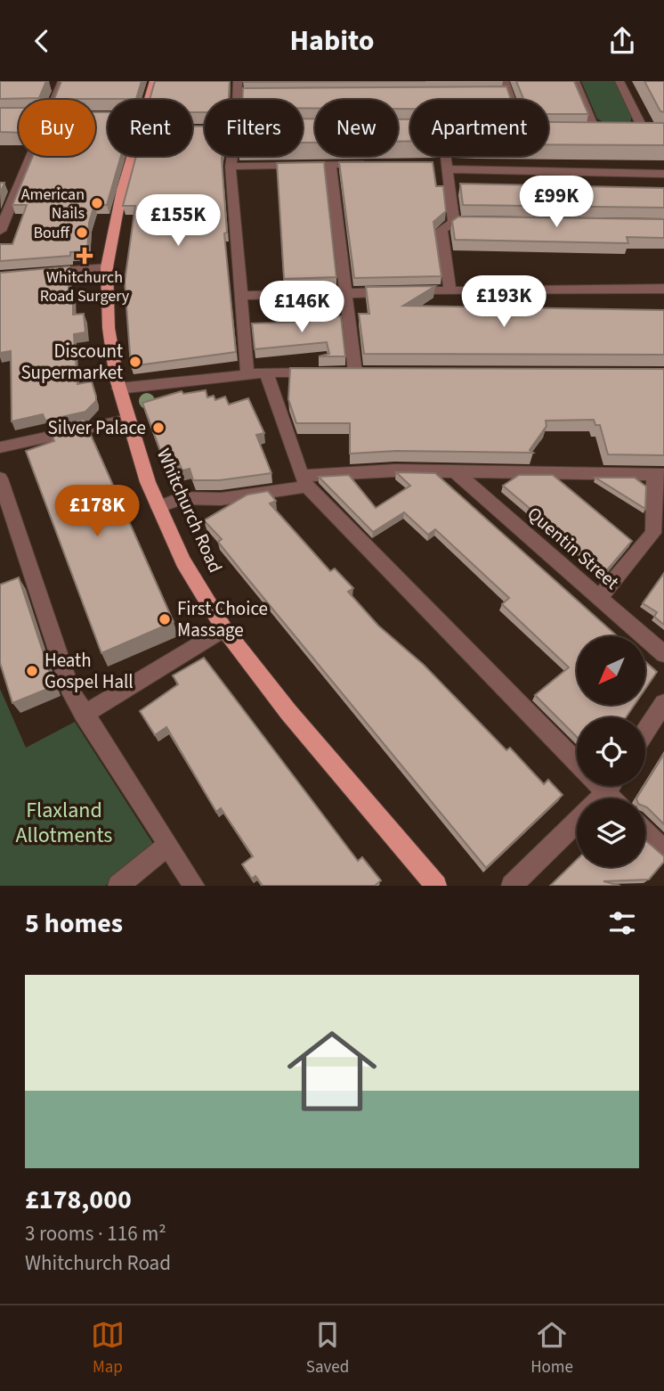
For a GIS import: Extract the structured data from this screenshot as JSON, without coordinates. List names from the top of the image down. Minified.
{"streets":{"main road":["Whitchurch Road"],"street":["Quentin Street"]},"parks":["Flaxland Allotments"],"places":{"other":["American Nails","Bouff","Discount Supermarket","Silver Palace","First Choice Massage","Heath Gospel Hall"],"health":["Whitchurch Road Surgery"]},"north":"bottom left","page":{"header":"Habito","chip":["Buy","Rent","Filters","New","Apartment"],"price":["£99K","£155K","£193K","£146K","£178K"],"heading":"5 homes","list":[{"name":"£178,000","note":"3 rooms · 116 m² · Whitchurch Road"}],"tabs":["Map","Saved","Home"]}}
